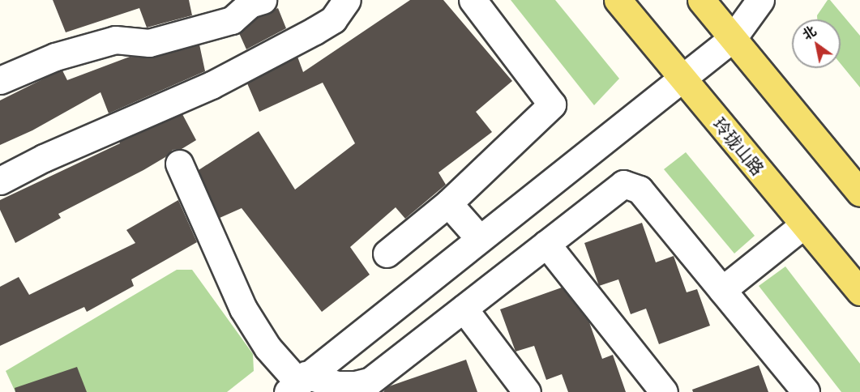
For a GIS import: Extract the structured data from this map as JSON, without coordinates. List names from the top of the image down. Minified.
{"streets":{"main road":["玲珑山路"]},"north":"top left"}
